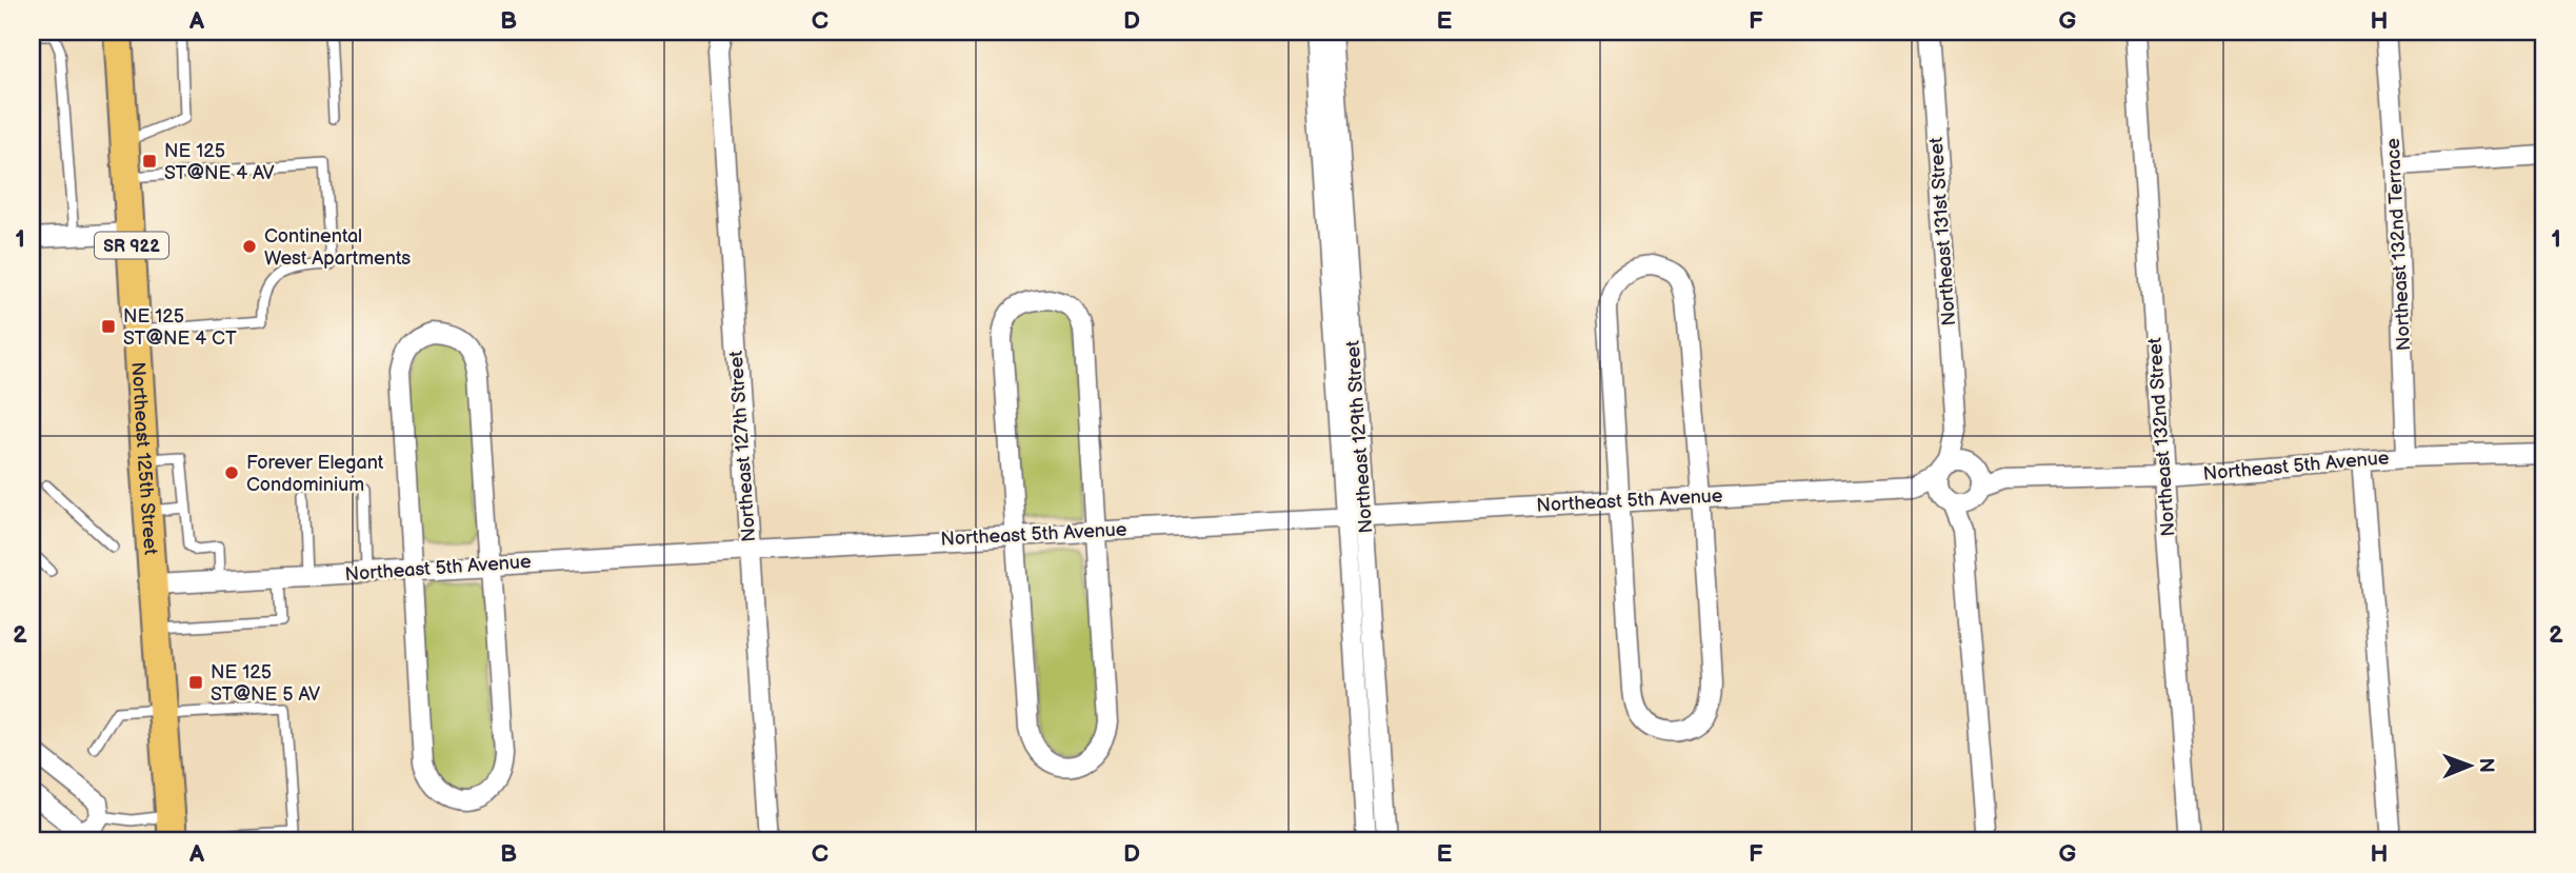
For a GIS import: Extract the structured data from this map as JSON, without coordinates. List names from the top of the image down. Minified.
{"streets":{"main road":["SR 922","Northeast 125th Street"],"street":["Northeast 131st Street","Northeast 132nd Terrace","Northeast 129th Street","Northeast 132nd Street","Northeast 127th Street","Northeast 5th Avenue"]},"crossings":[["Northeast 131st Street","Northeast 5th Avenue"],["Northeast 132nd Terrace","Northeast 5th Avenue"],["Northeast 129th Street","Northeast 5th Avenue"],["Northeast 132nd Street","Northeast 5th Avenue"],["Northeast 127th Street","Northeast 5th Avenue"],["Northeast 125th Street","Northeast 5th Avenue"]],"places":{"transit":["NE 125 ST@NE 4 AV","NE 125 ST@NE 4 CT","NE 125 ST@NE 5 AV"],"other":["Continental West Apartments","Forever Elegant Condominium"]},"north":"right","grid":{"columns":["A","B","C","D","E","F","G","H"],"rows":["1","2"]}}
